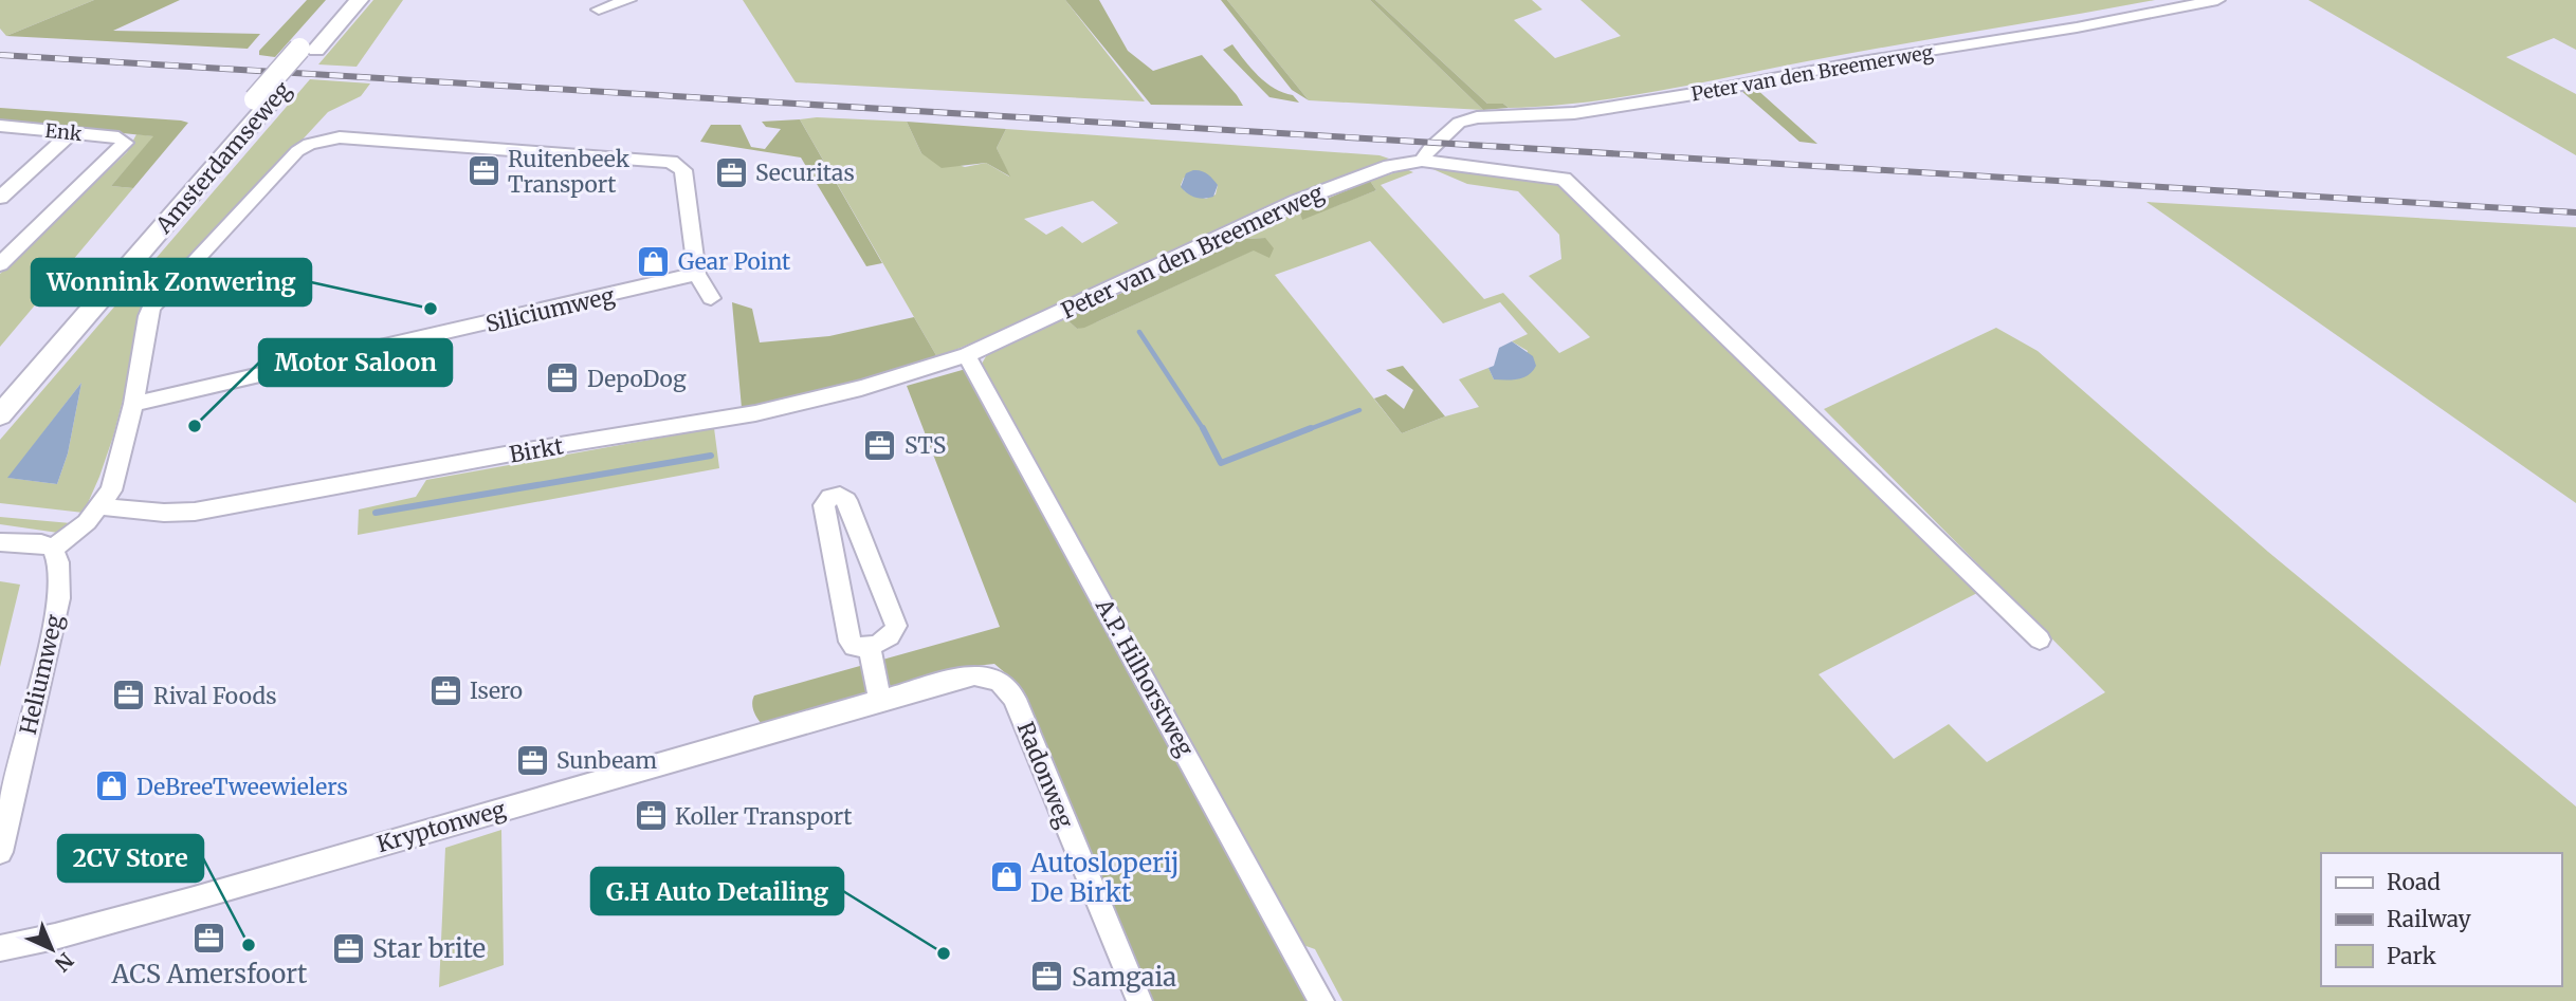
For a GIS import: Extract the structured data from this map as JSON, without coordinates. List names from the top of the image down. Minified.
{"streets":{"main road":["Amsterdamseweg"],"street":["Peter van den Breemerweg","Enk","Siliciumweg","Birkt","Heliumweg","A.P. Hilhorstweg","Radonweg","Kryptonweg"]},"crossings":[["Peter van den Breemerweg","Birkt"],["Peter van den Breemerweg","A.P. Hilhorstweg"],["Birkt","A.P. Hilhorstweg"],["Radonweg","Kryptonweg"]],"places":{"office":["Ruitenbeek Transport","Securitas","DepoDog","STS","Isero","Rival Foods","Sunbeam","Koller Transport","ACS Amersfoort","Star brite","Samgaia"],"shop":["Gear Point","DeBreeTweewielers","Autosloperij De Birkt"],"other":["Wonnink Zonwering","Motor Saloon","2CV Store","G.H Auto Detailing"]},"legend":["Road","Railway","Park"],"north":"bottom right"}
